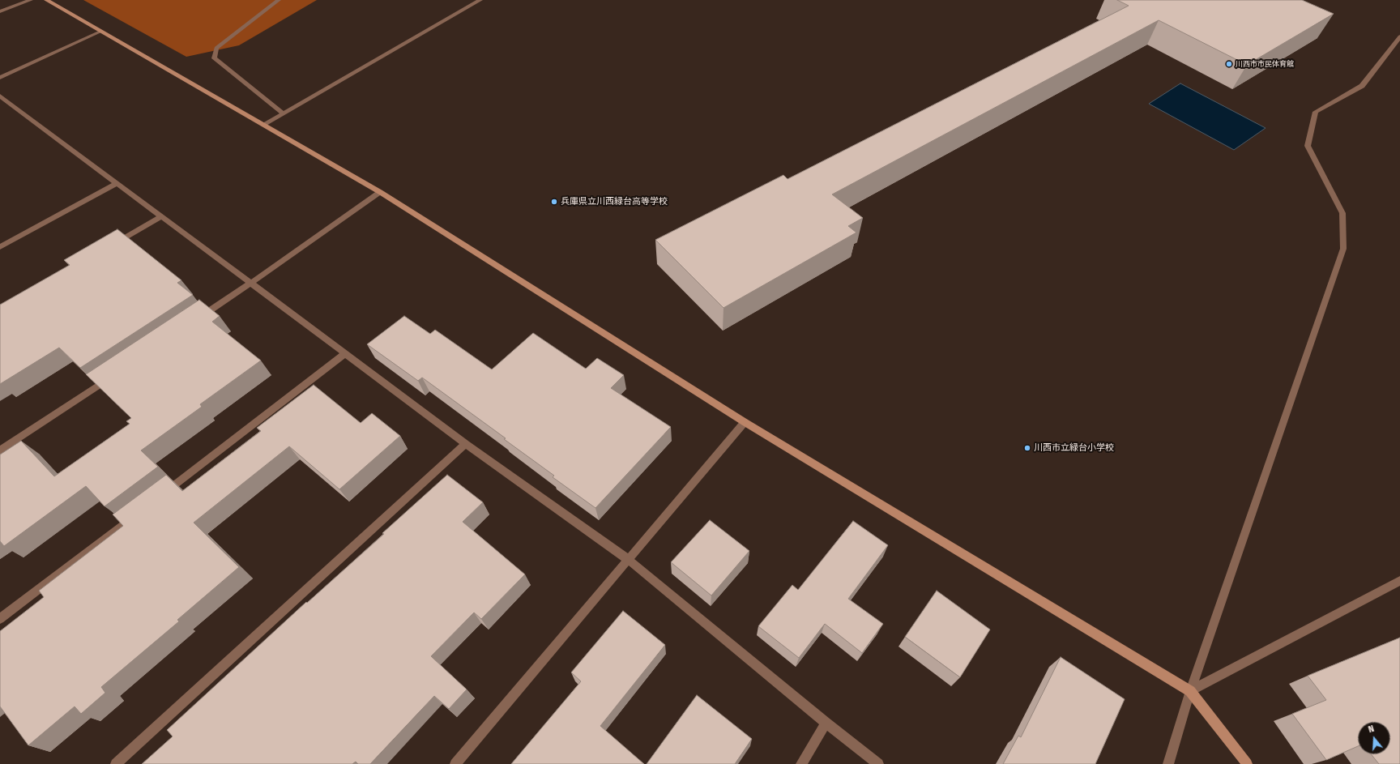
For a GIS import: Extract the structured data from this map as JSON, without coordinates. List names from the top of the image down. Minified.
{"places":["川西市市民体育館","兵庫県立川西緑台高等学校","川西市立緑台小学校"],"north":"top"}
